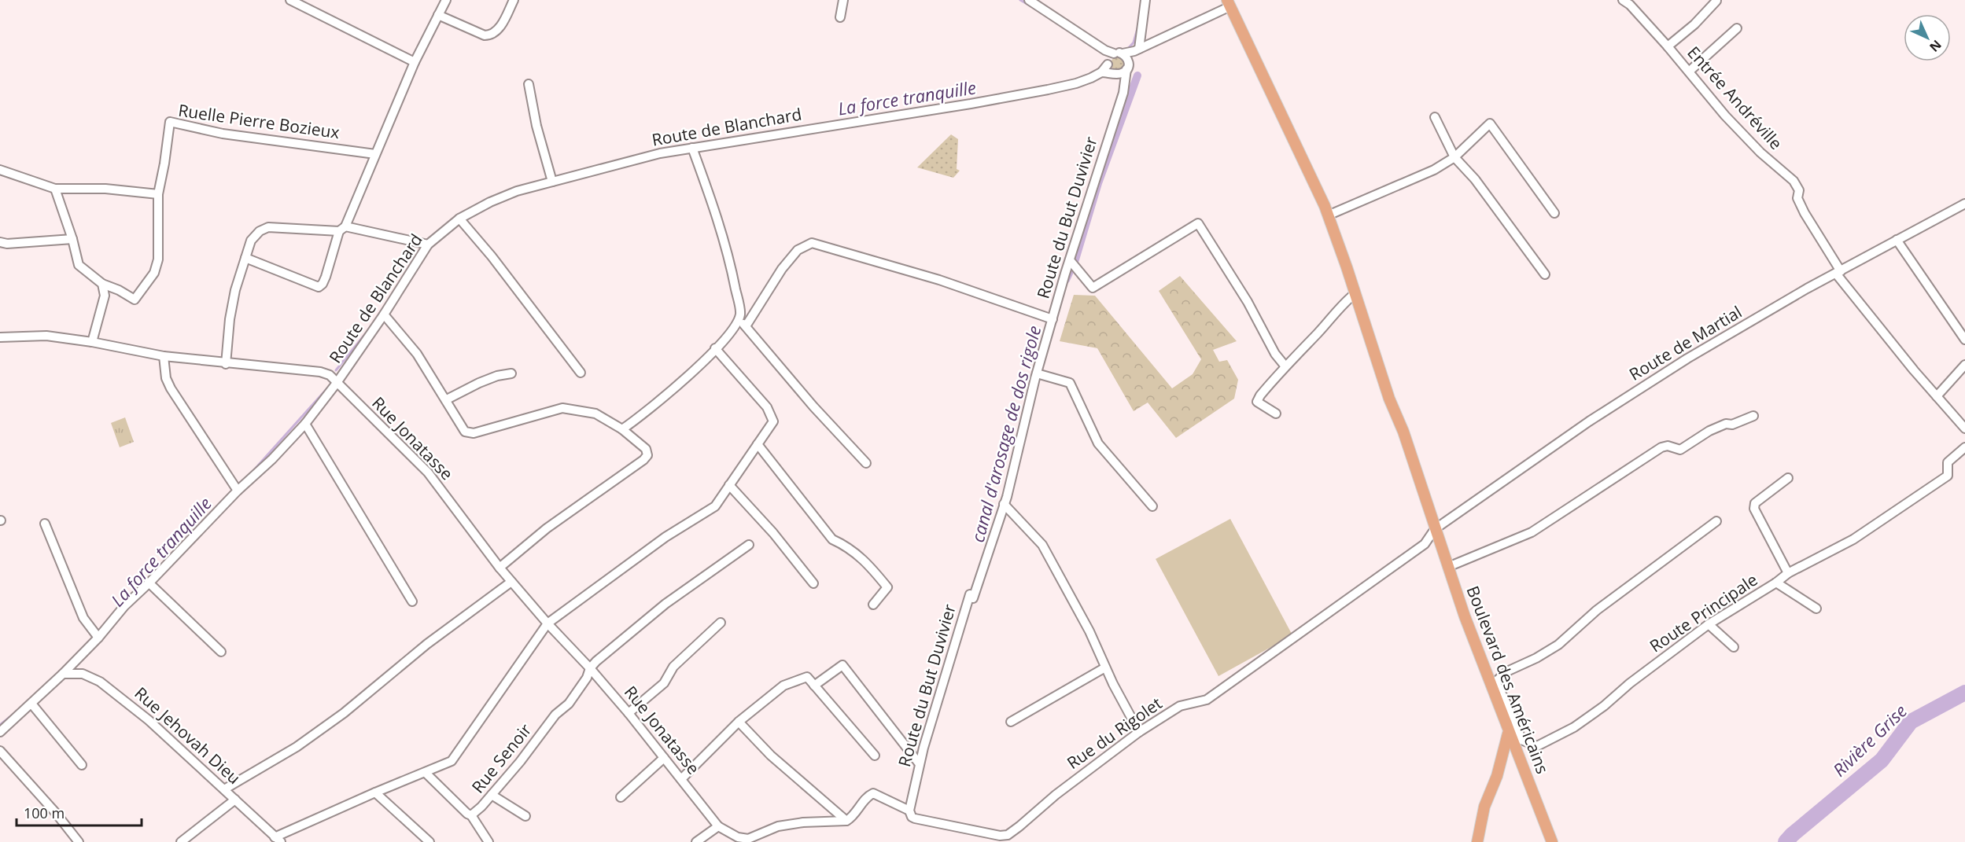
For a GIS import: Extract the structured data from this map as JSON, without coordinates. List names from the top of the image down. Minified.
{"streets":{"main road":["Boulevard des Américains"],"street":["Entrée Andréville","Ruelle Pierre Bozieux","Route de Blanchard","Route du But Duvivier","Route de Martial","Rue Jonatasse","Route Principale","Rue du Rigolet","Rue Jehovah Dieu","Rue Senoir"]},"crossings":[["Entrée Andréville","Route de Martial"],["Route de Blanchard","Rue Jonatasse"],["Route de Blanchard","Rue Jehovah Dieu"],["Route du But Duvivier","Rue du Rigolet"],["Route de Martial","Boulevard des Américains"],["Route de Martial","Rue du Rigolet"],["Rue Jonatasse","Rue Senoir"],["Route Principale","Boulevard des Américains"],["Boulevard des Américains","Rue du Rigolet"]],"water":["La force tranquille","canal d'arosage de dos rigole","Rivière Grise"],"scale_bar":"100 m","north":"bottom right"}
